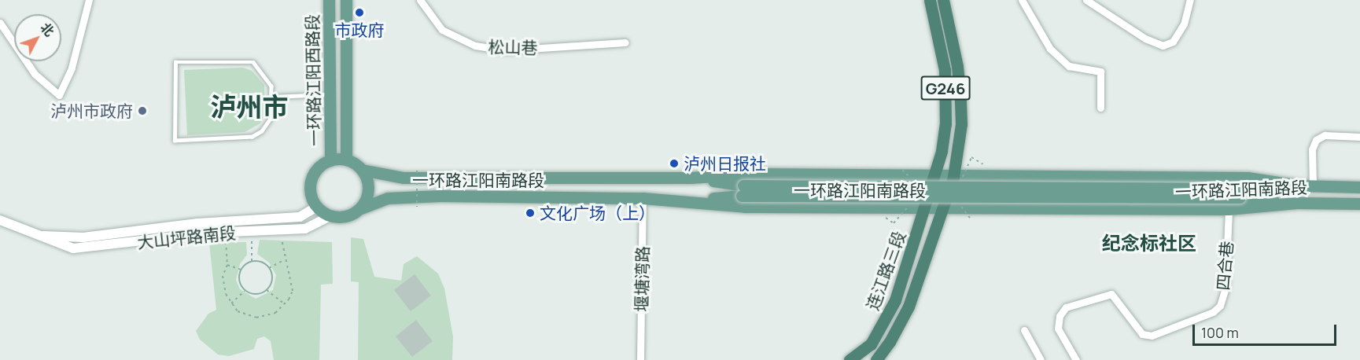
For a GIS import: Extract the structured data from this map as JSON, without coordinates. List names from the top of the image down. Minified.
{"streets":{"highway":["G246","连江路三段"],"main road":["一环路江阳西路段","一环路江阳南路段"],"street":["松山巷","大山坪路南段","四合巷","堰塘湾路"]},"crossings":[["一环路江阳西路段","一环路江阳南路段"],["一环路江阳西路段","大山坪路南段"],["G246","一环路江阳南路段"],["G246","连江路三段"],["一环路江阳南路段","大山坪路南段"],["一环路江阳南路段","四合巷"],["一环路江阳南路段","连江路三段"],["一环路江阳南路段","堰塘湾路"]],"districts":["泸州市","纪念标社区"],"places":["市政府","泸州市政府","泸州日报社","文化广场（上）"],"scale_bar":"100 m","north":"top right"}
